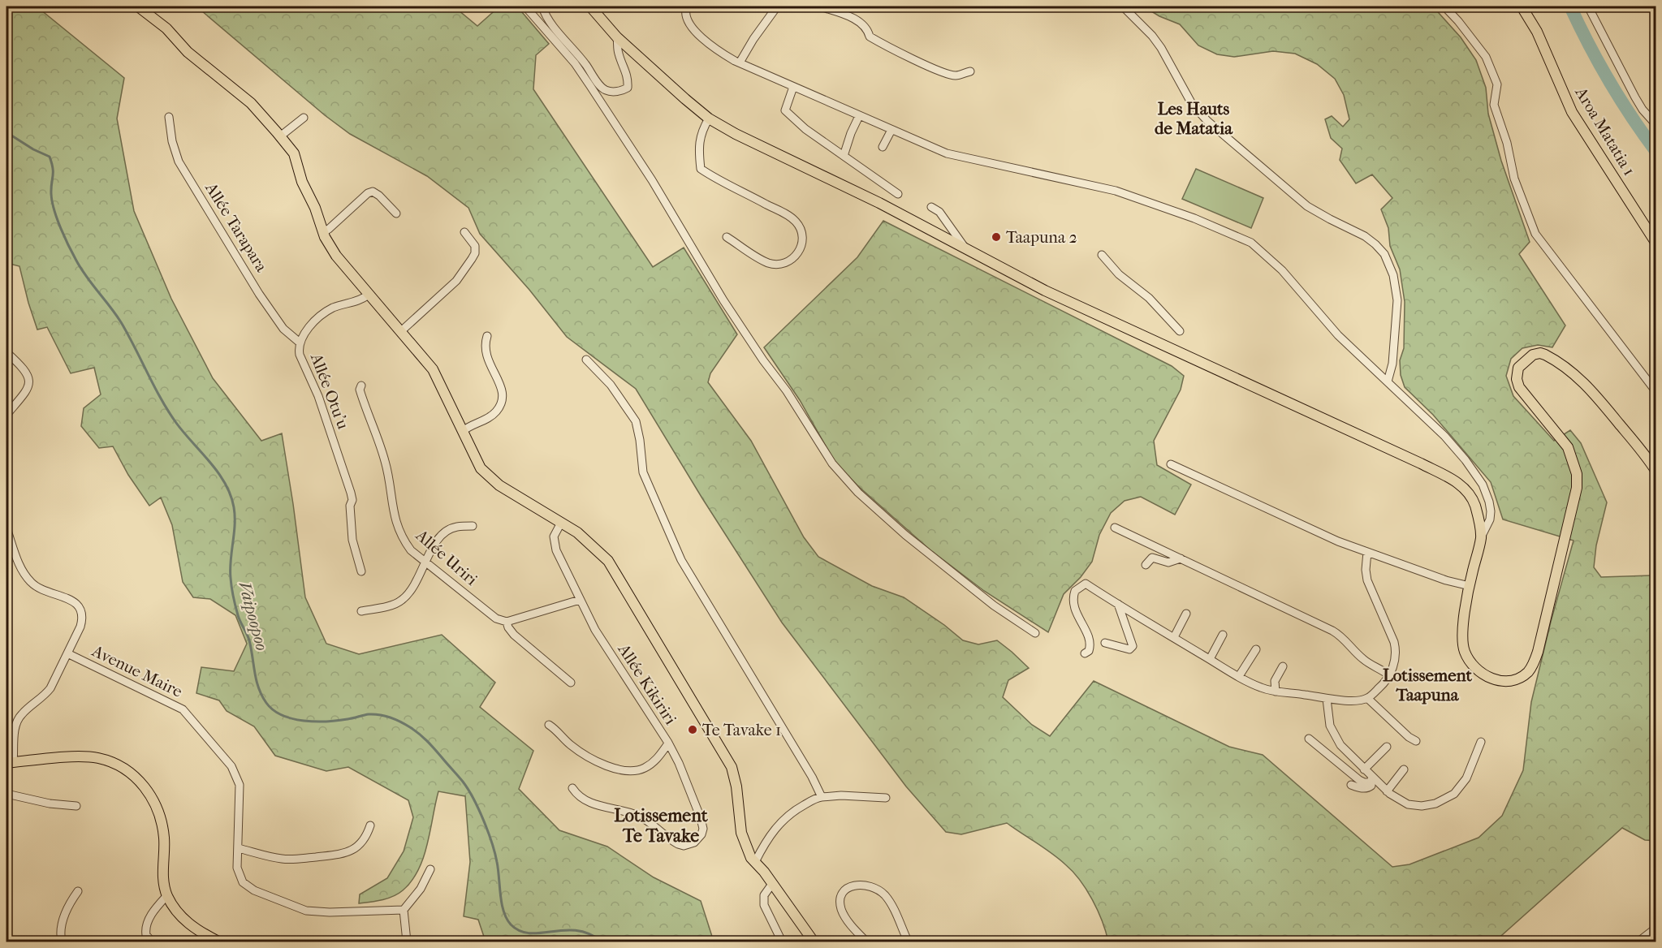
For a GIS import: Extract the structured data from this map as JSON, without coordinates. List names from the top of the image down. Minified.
{"streets":{"main road":["Aroa Matatia 1"],"street":["Allée Tarapara","Allée Otu'u","Allée Uriri","Avenue Maire","Allée Kikiriri"]},"crossings":[["Allée Tarapara","Allée Otu'u"]],"districts":["Les Hauts de Matatia","Lotissement Taapuna","Lotissement Te Tavake"],"water":["Vaipoopoo"],"places":["Taapuna 2","Te Tavake 1"]}
